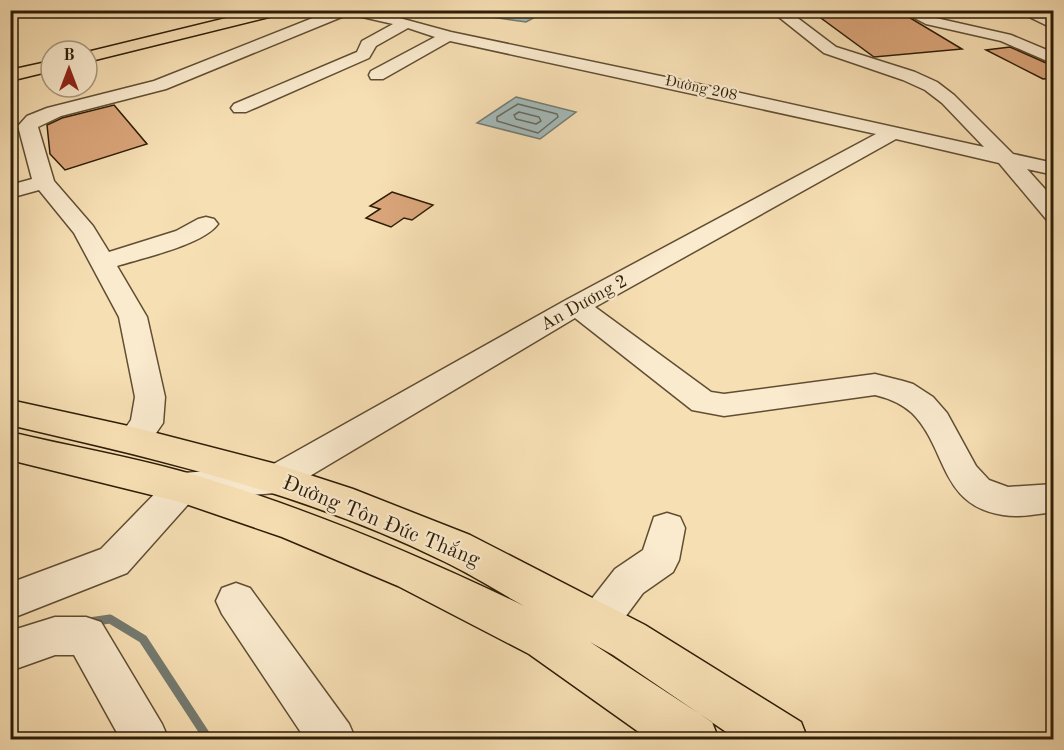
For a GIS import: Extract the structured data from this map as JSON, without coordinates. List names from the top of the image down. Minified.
{"streets":{"main road":["Đường Tôn Đức Thắng"],"street":["Đường 208","An Dương 2"]},"crossings":[["Đường 208","An Dương 2"],["An Dương 2","Đường Tôn Đức Thắng"]],"north":"top"}
